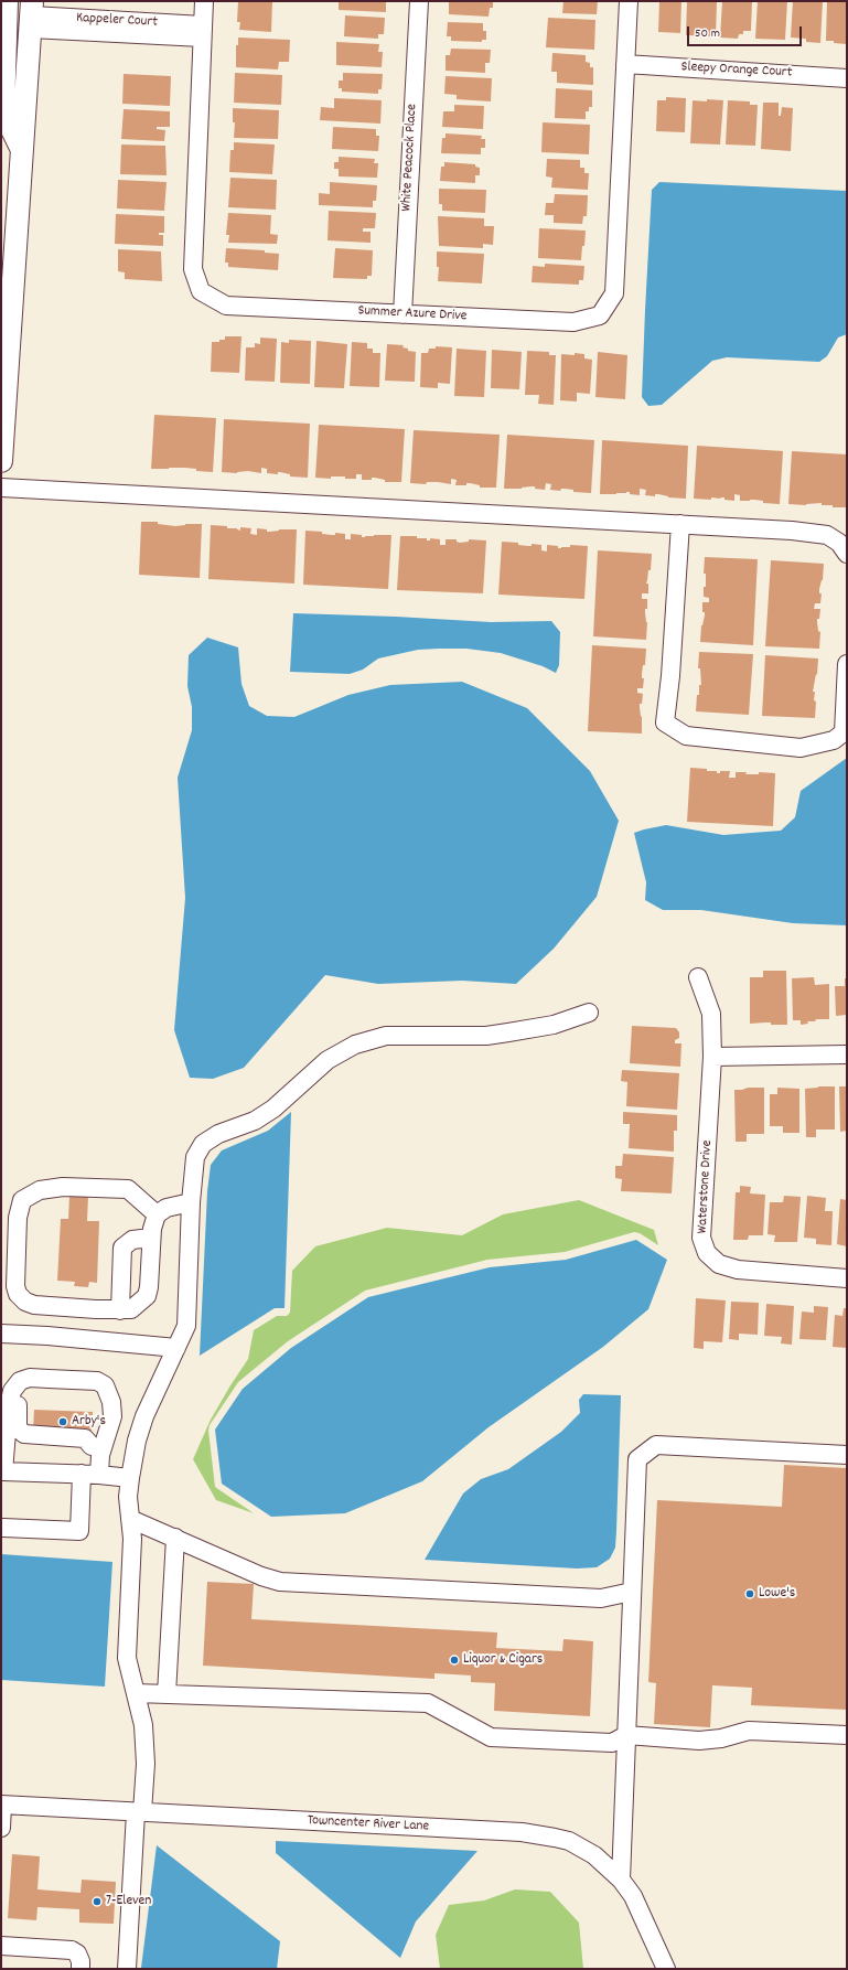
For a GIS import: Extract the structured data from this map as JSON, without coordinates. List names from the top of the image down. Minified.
{"streets":{"street":["Kappeler Court","Sleepy Orange Court","White Peacock Place","Summer Azure Drive","Waterstone Drive","Towncenter River Lane"]},"crossings":[["Kappeler Court","Summer Azure Drive"],["Sleepy Orange Court","Summer Azure Drive"],["White Peacock Place","Summer Azure Drive"]],"places":["Arby's","Lowe's","Liquor & Cigars","7-Eleven"],"scale_bar":"50 m"}
